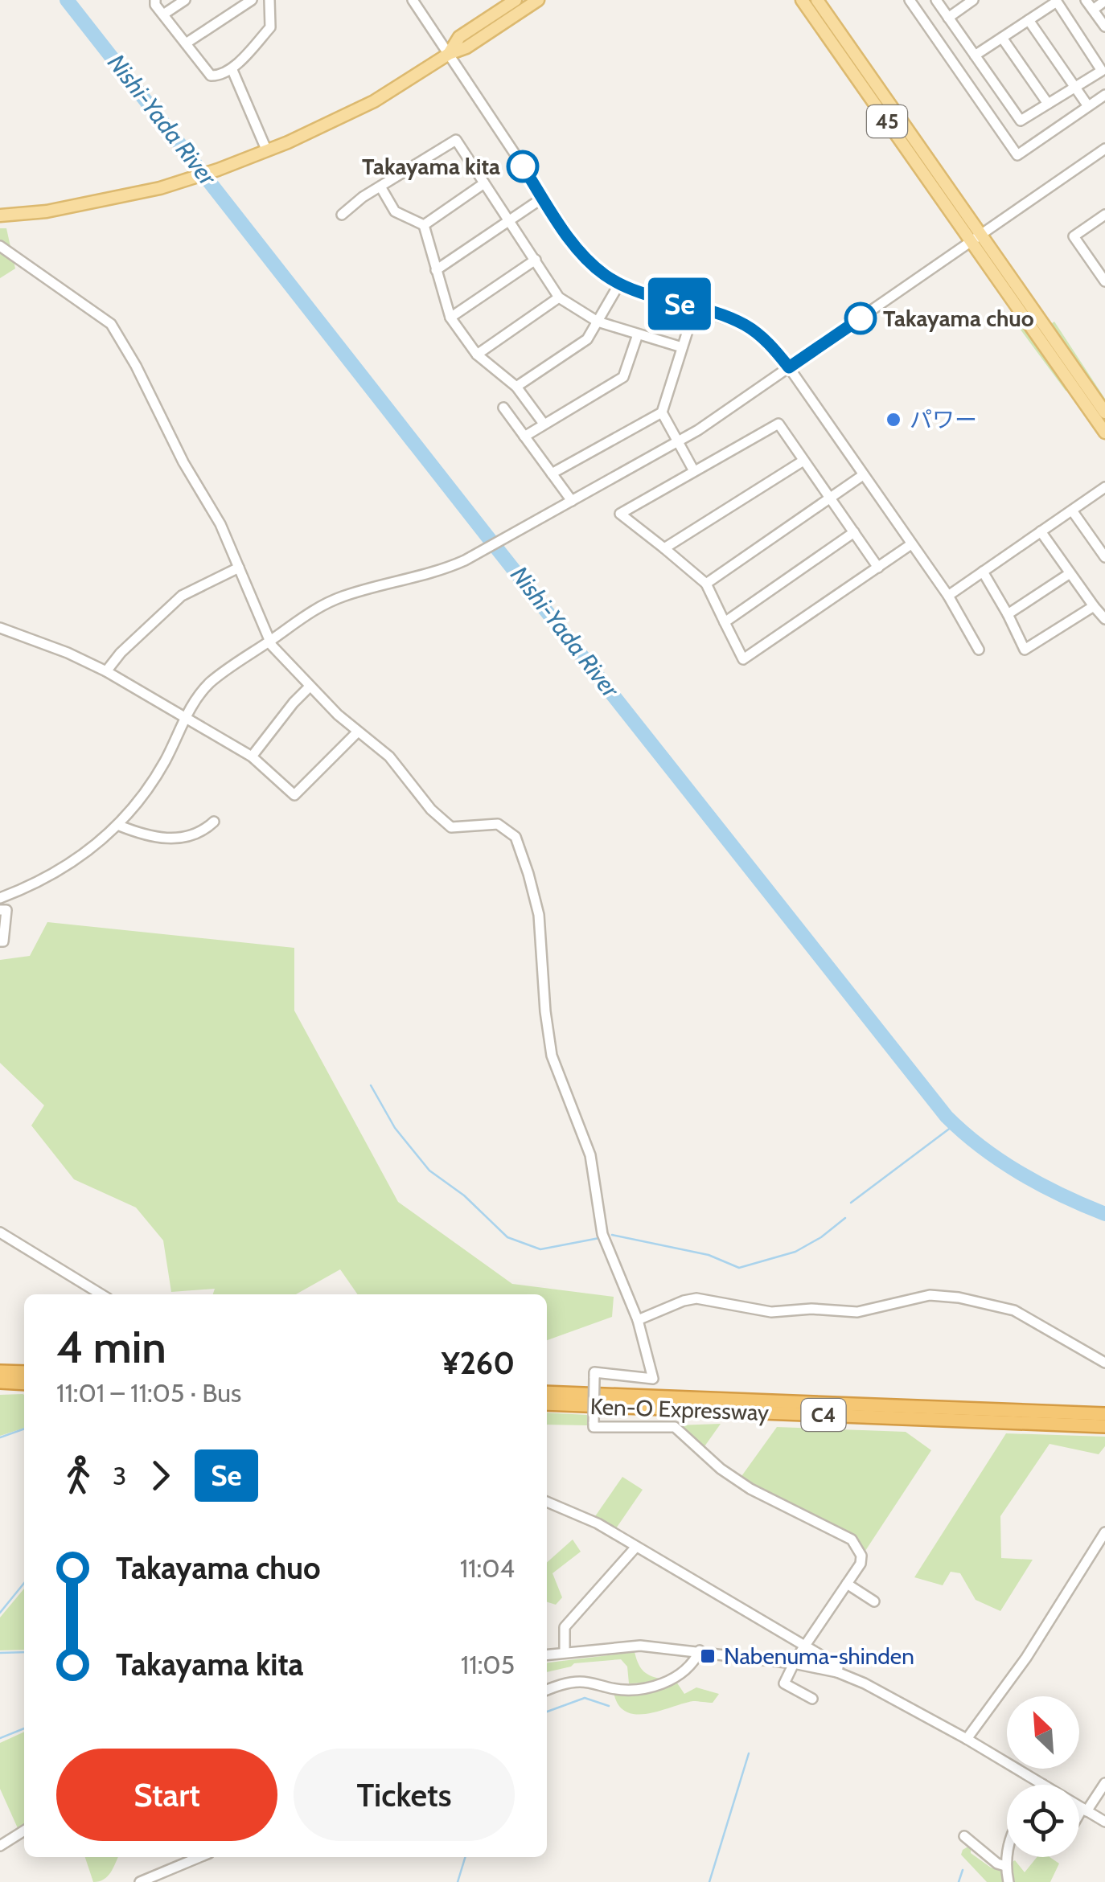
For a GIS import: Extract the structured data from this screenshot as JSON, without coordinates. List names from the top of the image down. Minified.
{"streets":{"highway":["Ken-O Expressway","C4"],"main road":["45"]},"water":["Nishi-Yada River"],"places":{"other":["Takayama kita","Takayama chuo","パワー"],"transit":["Nabenuma-shinden"]},"lines":["bus line Se"],"north":"top left","page":{"on_map":"Se","heading":["4 min","11:01 – 11:05 · Bus","¥260"],"legs":["3","Se"],"list":[{"name":"Takayama chuo","value":"11:04"},{"name":"Takayama kita","value":"11:05"}],"buttons":["Start","Tickets"]}}
